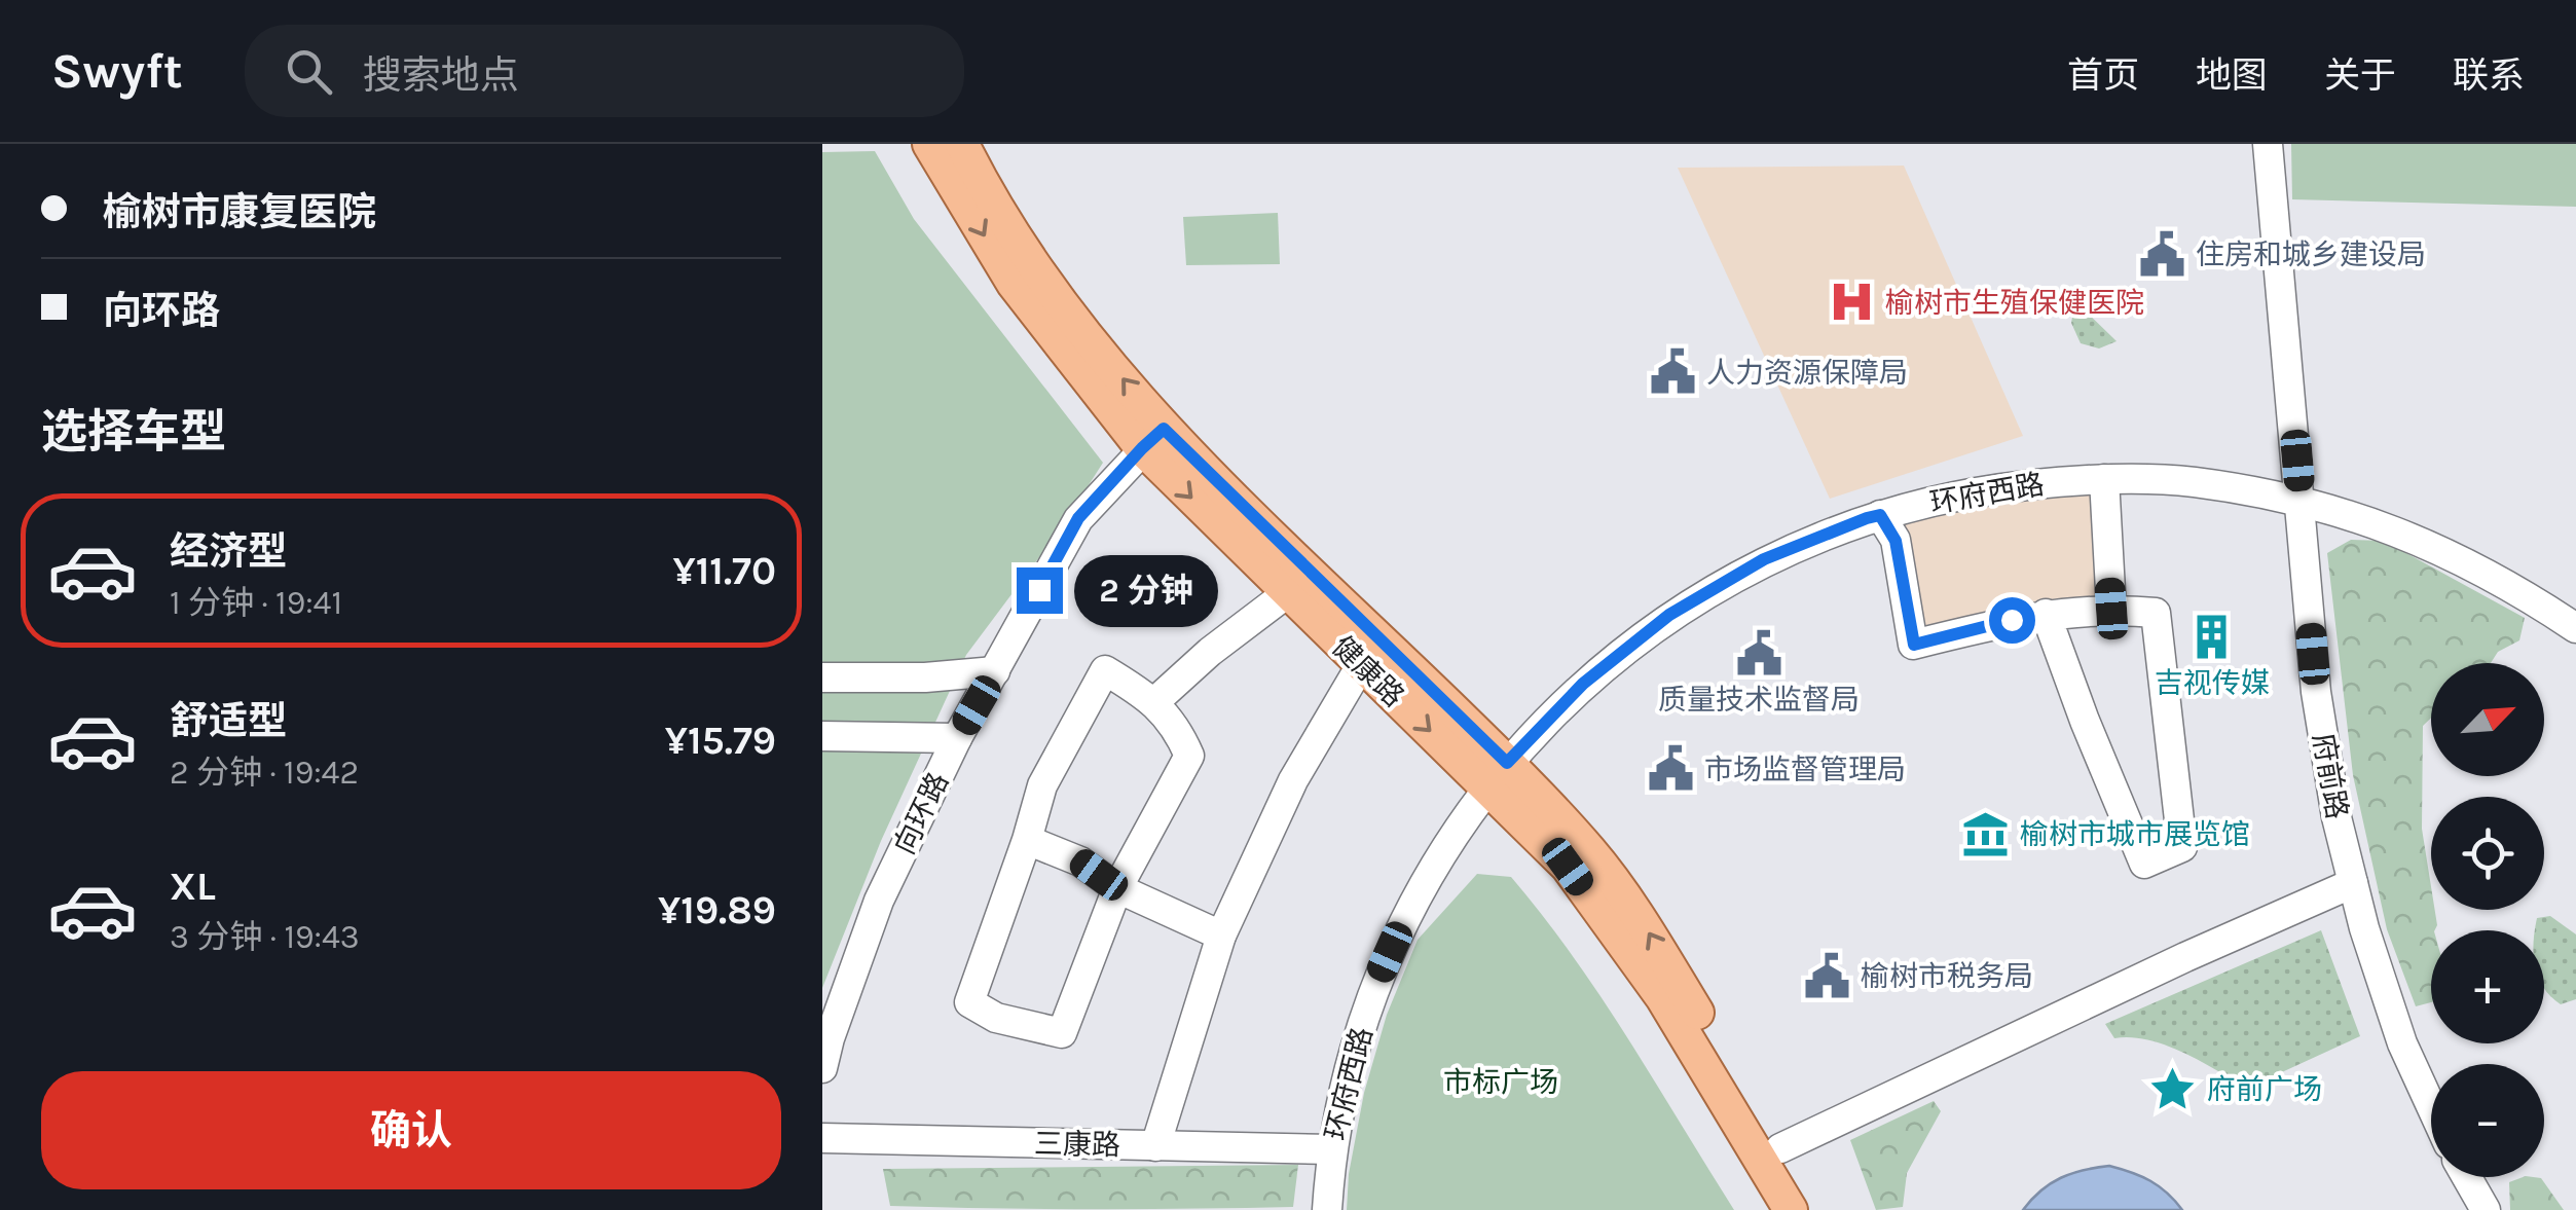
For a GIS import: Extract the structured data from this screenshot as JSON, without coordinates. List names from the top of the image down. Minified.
{"streets":{"main road":["健康路"],"street":["环府西路","府前路","向环路","三康路"]},"crossings":[["环府西路","健康路"],["环府西路","府前路"],["环府西路","三康路"],["健康路","向环路"]],"parks":["市标广场"],"places":{"public building":["住房和城乡建设局","人力资源保障局","质量技术监督局","市场监督管理局","榆树市税务局"],"hospital":["榆树市生殖保健医院"],"building":["吉视传媒"],"museum":["榆树市城市展览馆"],"place":["府前广场"]},"north":"top right","page":{"header":"Swyft","search":"搜索地点","nav":["首页","地图","关于","联系"],"banner":["榆树市康复医院","向环路"],"heading":"选择车型","list":[{"name":"经济型","note":"1 分钟 · 19:41","value":"¥11.70"},{"name":"舒适型","note":"2 分钟 · 19:42","value":"¥15.79"},{"name":"XL","note":"3 分钟 · 19:43","value":"¥19.89"}],"bubble":"2 分钟","map_buttons":["+","−"],"buttons":"确认"}}
